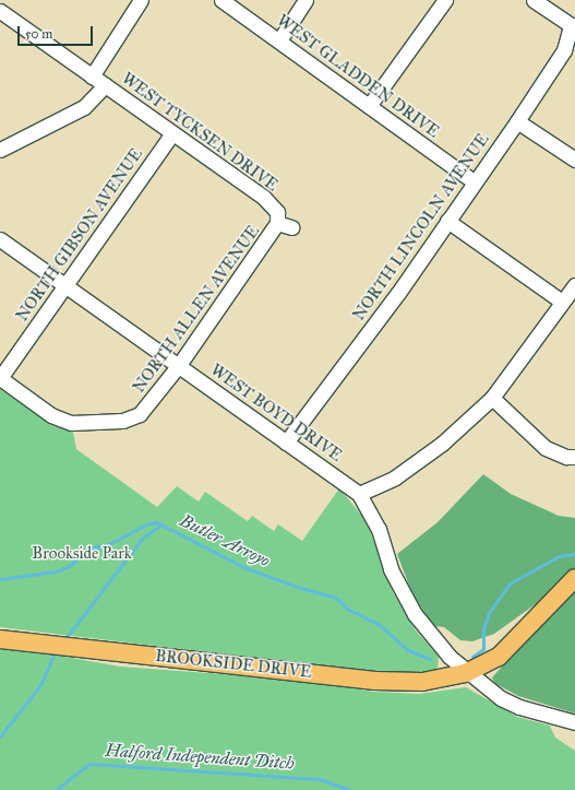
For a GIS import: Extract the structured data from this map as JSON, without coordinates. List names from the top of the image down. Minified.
{"streets":{"main road":["BROOKSIDE DRIVE"],"street":["WEST GLADDEN DRIVE","WEST TYCKSEN DRIVE","NORTH LINCOLN AVENUE","NORTH GIBSON AVENUE","NORTH ALLEN AVENUE","WEST BOYD DRIVE"]},"crossings":[["WEST GLADDEN DRIVE","NORTH LINCOLN AVENUE"],["WEST TYCKSEN DRIVE","NORTH GIBSON AVENUE"],["WEST TYCKSEN DRIVE","NORTH ALLEN AVENUE"],["NORTH LINCOLN AVENUE","WEST BOYD DRIVE"],["NORTH GIBSON AVENUE","NORTH ALLEN AVENUE"],["NORTH GIBSON AVENUE","WEST BOYD DRIVE"],["NORTH ALLEN AVENUE","WEST BOYD DRIVE"],["WEST BOYD DRIVE","BROOKSIDE DRIVE"]],"water":["Butler Arroyo","Halford Independent Ditch"],"parks":["Brookside Park"],"scale_bar":"50 m"}
